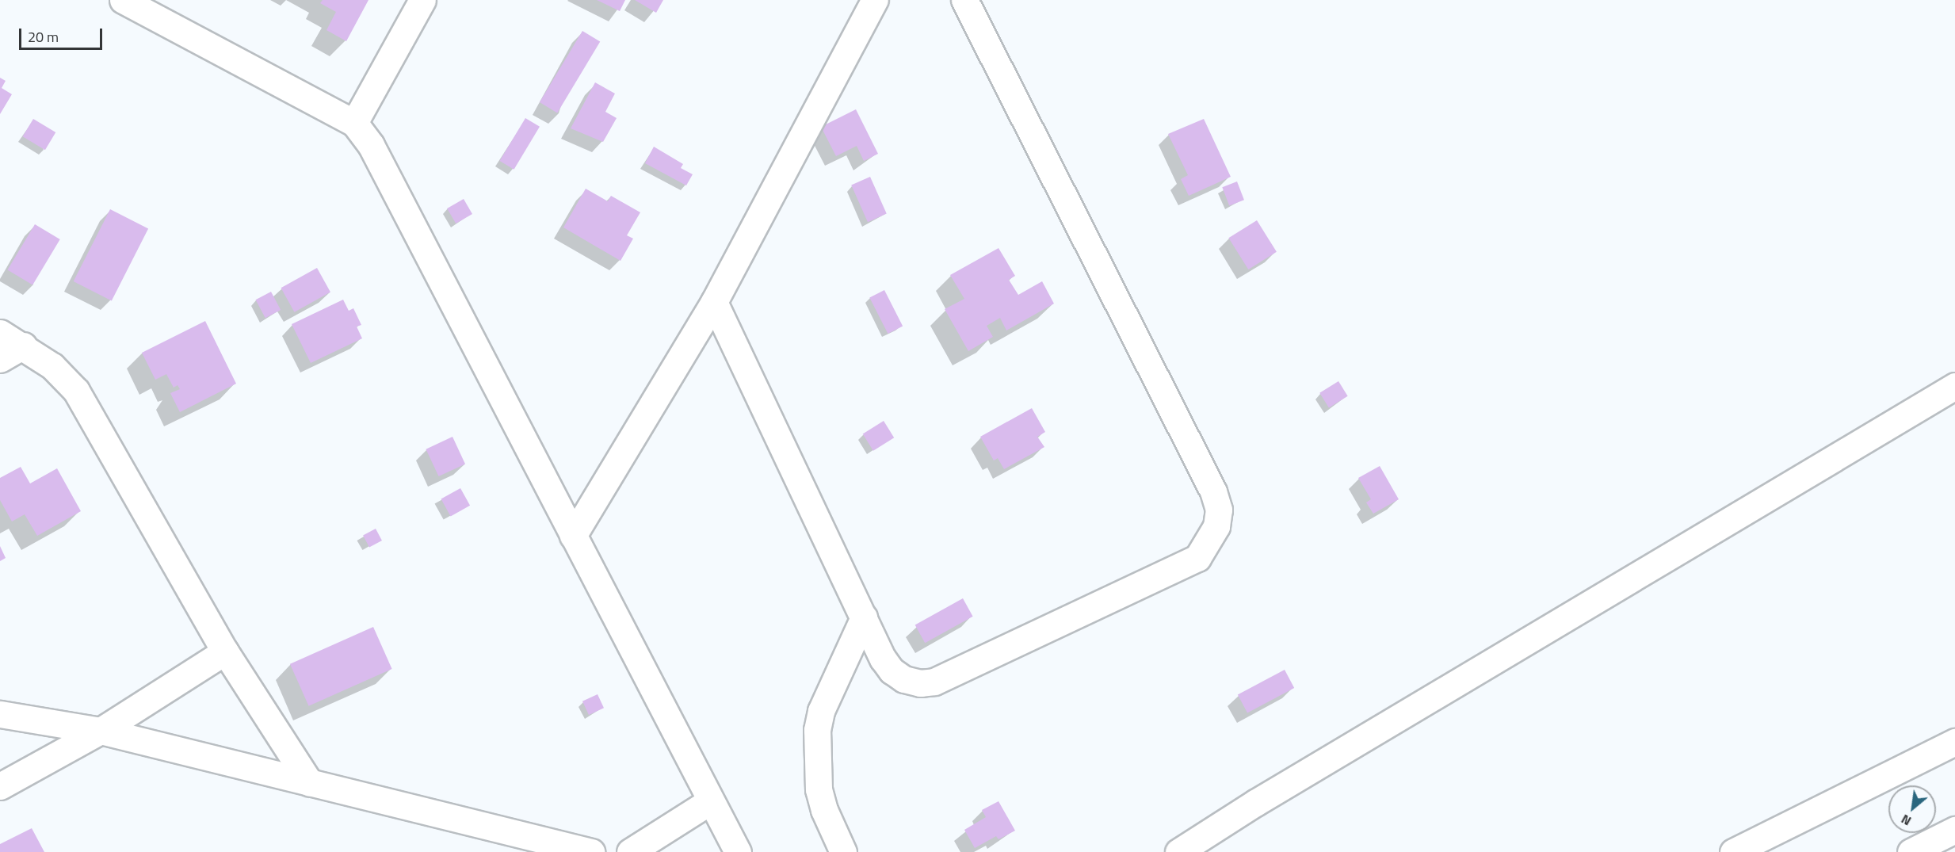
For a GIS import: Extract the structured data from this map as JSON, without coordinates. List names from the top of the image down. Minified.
{"scale_bar":"20 m","north":"bottom left"}
